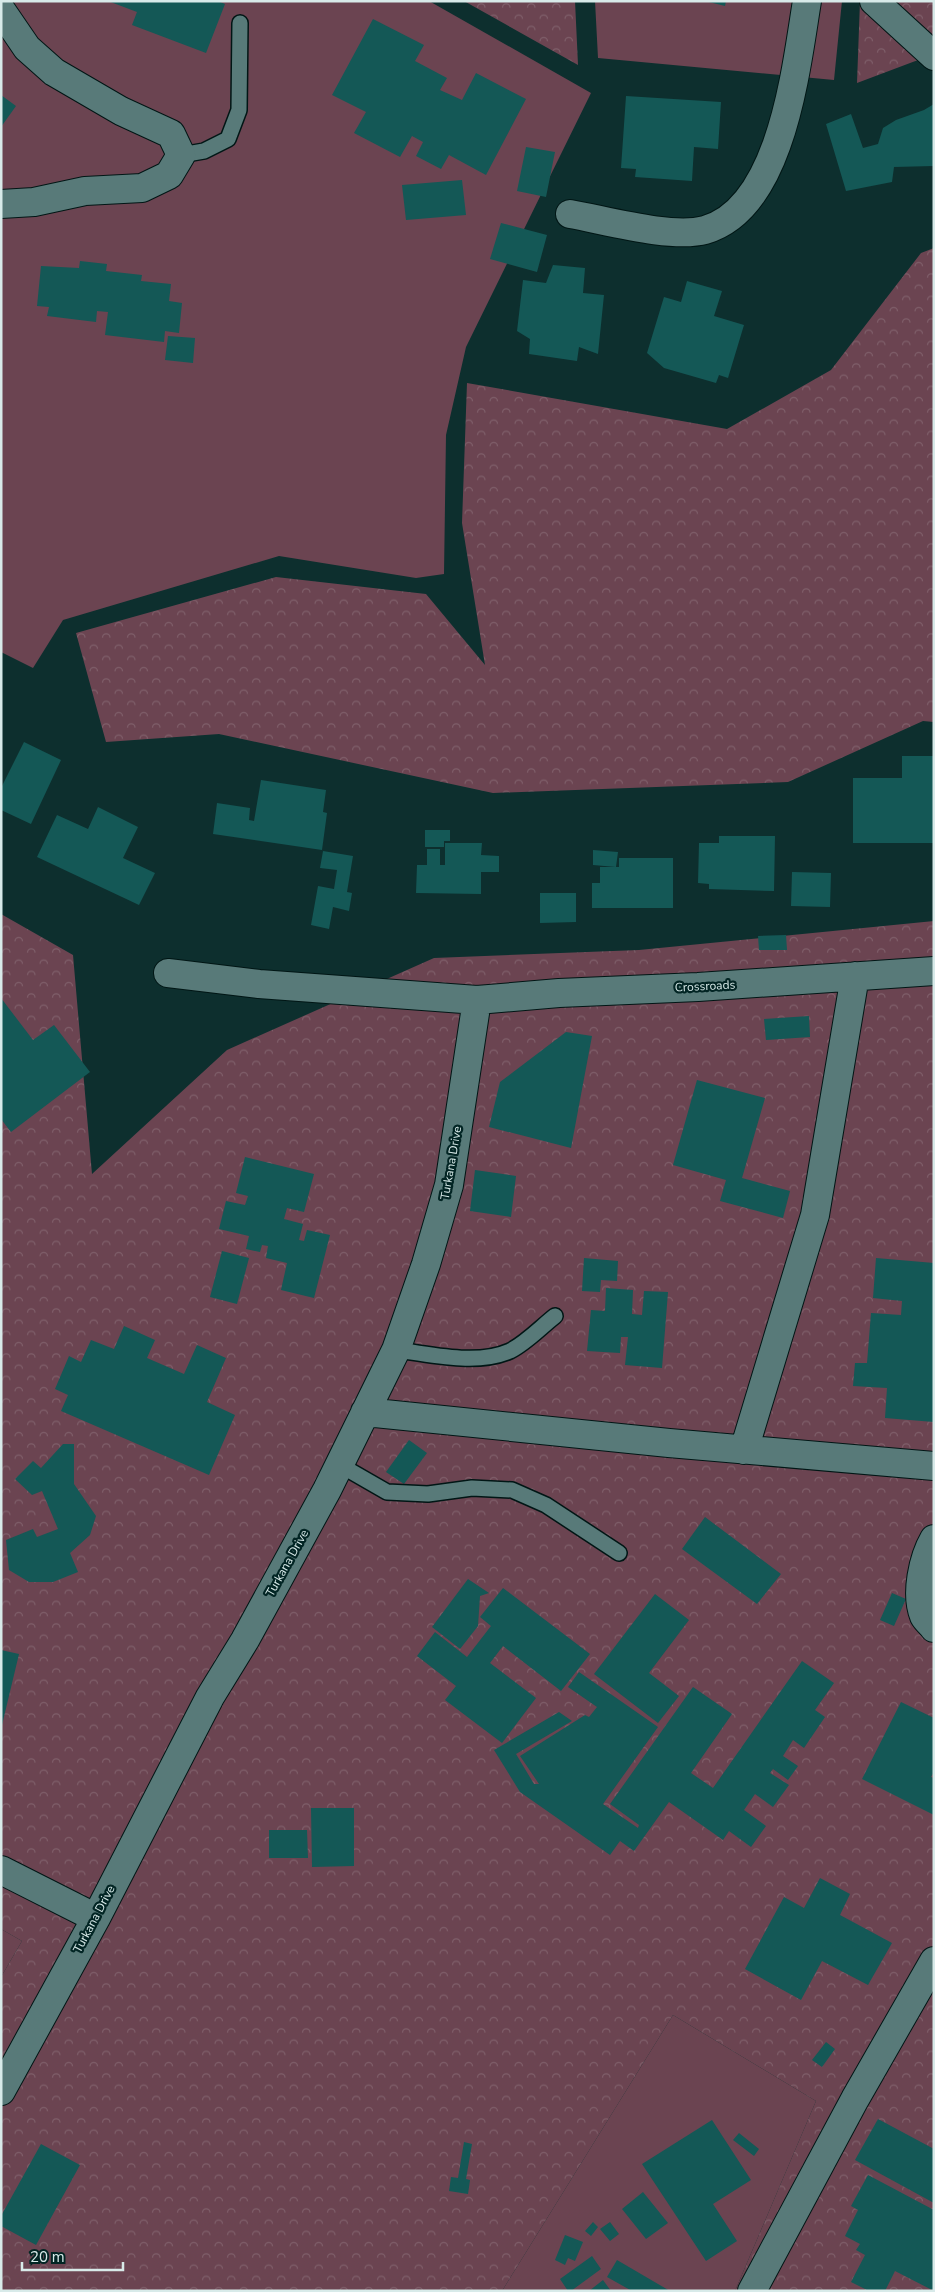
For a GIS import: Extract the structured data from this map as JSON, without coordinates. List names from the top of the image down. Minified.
{"streets":{"street":["Crossroads","Turkana Drive"]},"crossings":[["Crossroads","Turkana Drive"]],"scale_bar":"20 m"}
